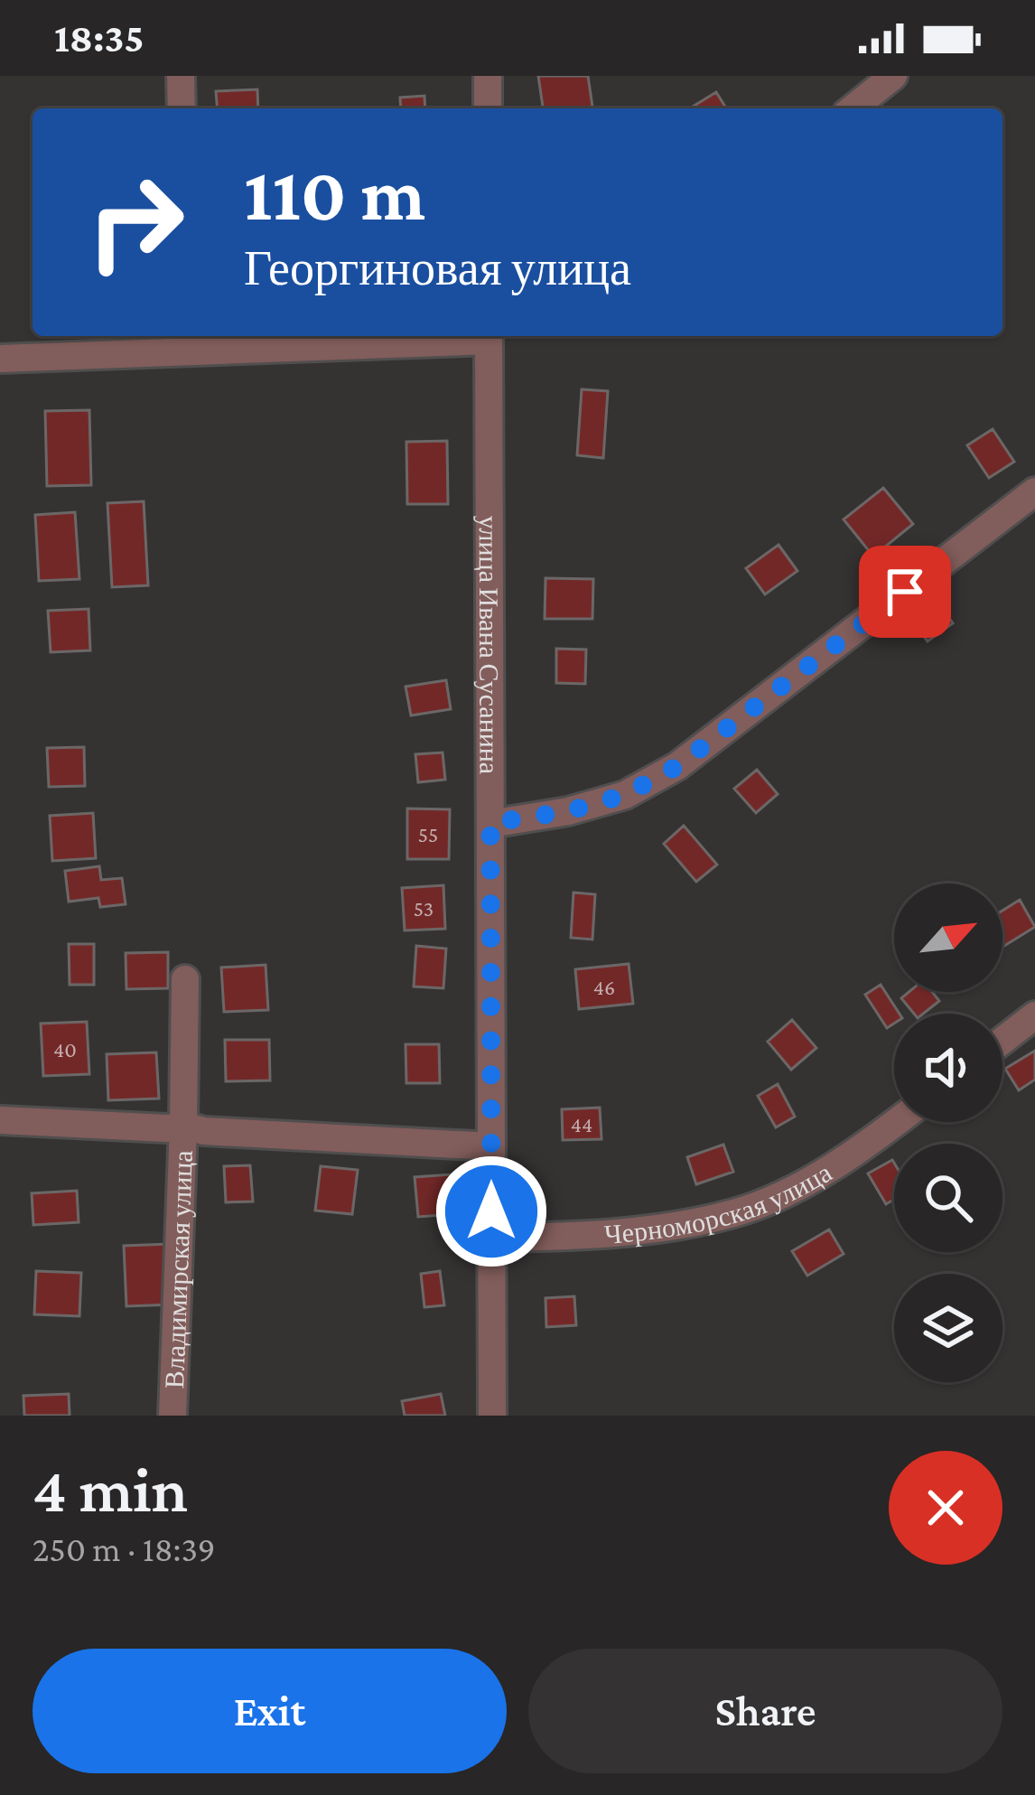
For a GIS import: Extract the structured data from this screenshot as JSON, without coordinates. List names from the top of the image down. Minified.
{"streets":{"street":["улица Ивана Сусанина","Черноморская улица","Владимирская улица"]},"crossings":[["улица Ивана Сусанина","Черноморская улица"]],"house_numbers":["55","53","46","40","44"],"north":"top right","page":{"status":"18:35","turn":["110 m","Георгиновая улица"],"heading":["4 min","250 m · 18:39"],"buttons":["Exit","Share"]}}
